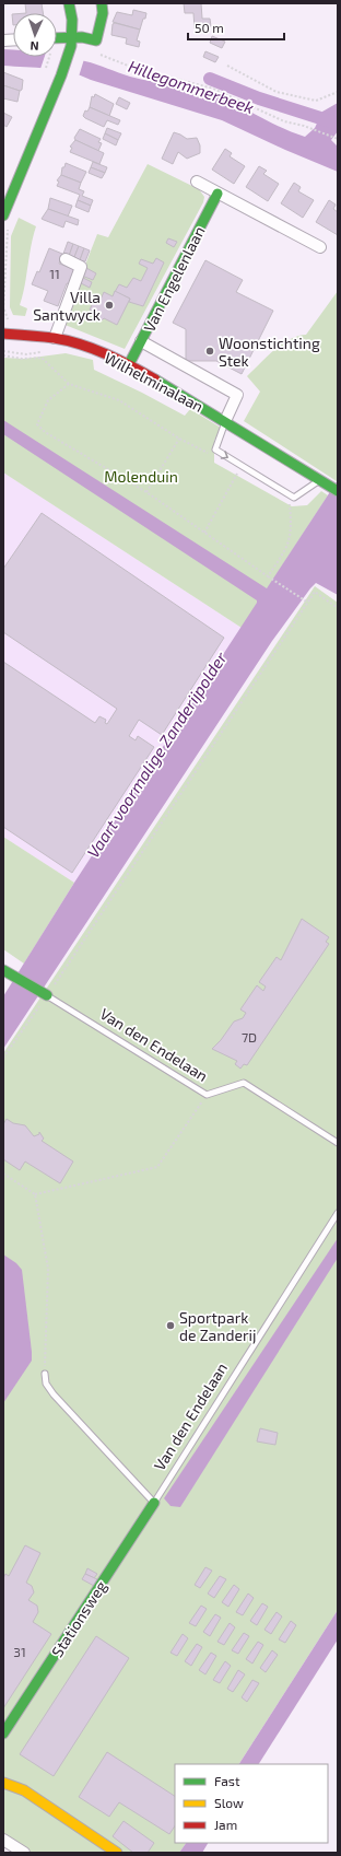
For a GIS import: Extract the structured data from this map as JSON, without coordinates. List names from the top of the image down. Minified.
{"streets":{"street":["Van Engelenlaan","Wilhelminalaan","Van den Endelaan","Stationsweg"]},"crossings":[["Van Engelenlaan","Wilhelminalaan"],["Van den Endelaan","Stationsweg"]],"water":["Hillegommerbeek","Vaart voormalige Zanderijpolder"],"parks":["Molenduin"],"places":["Villa Santwyck","Woonstichting Stek","Sportpark de Zanderij"],"house_numbers":["11","7D","31"],"legend":["Fast","Slow","Jam"],"scale_bar":"50 m","north":"bottom"}
